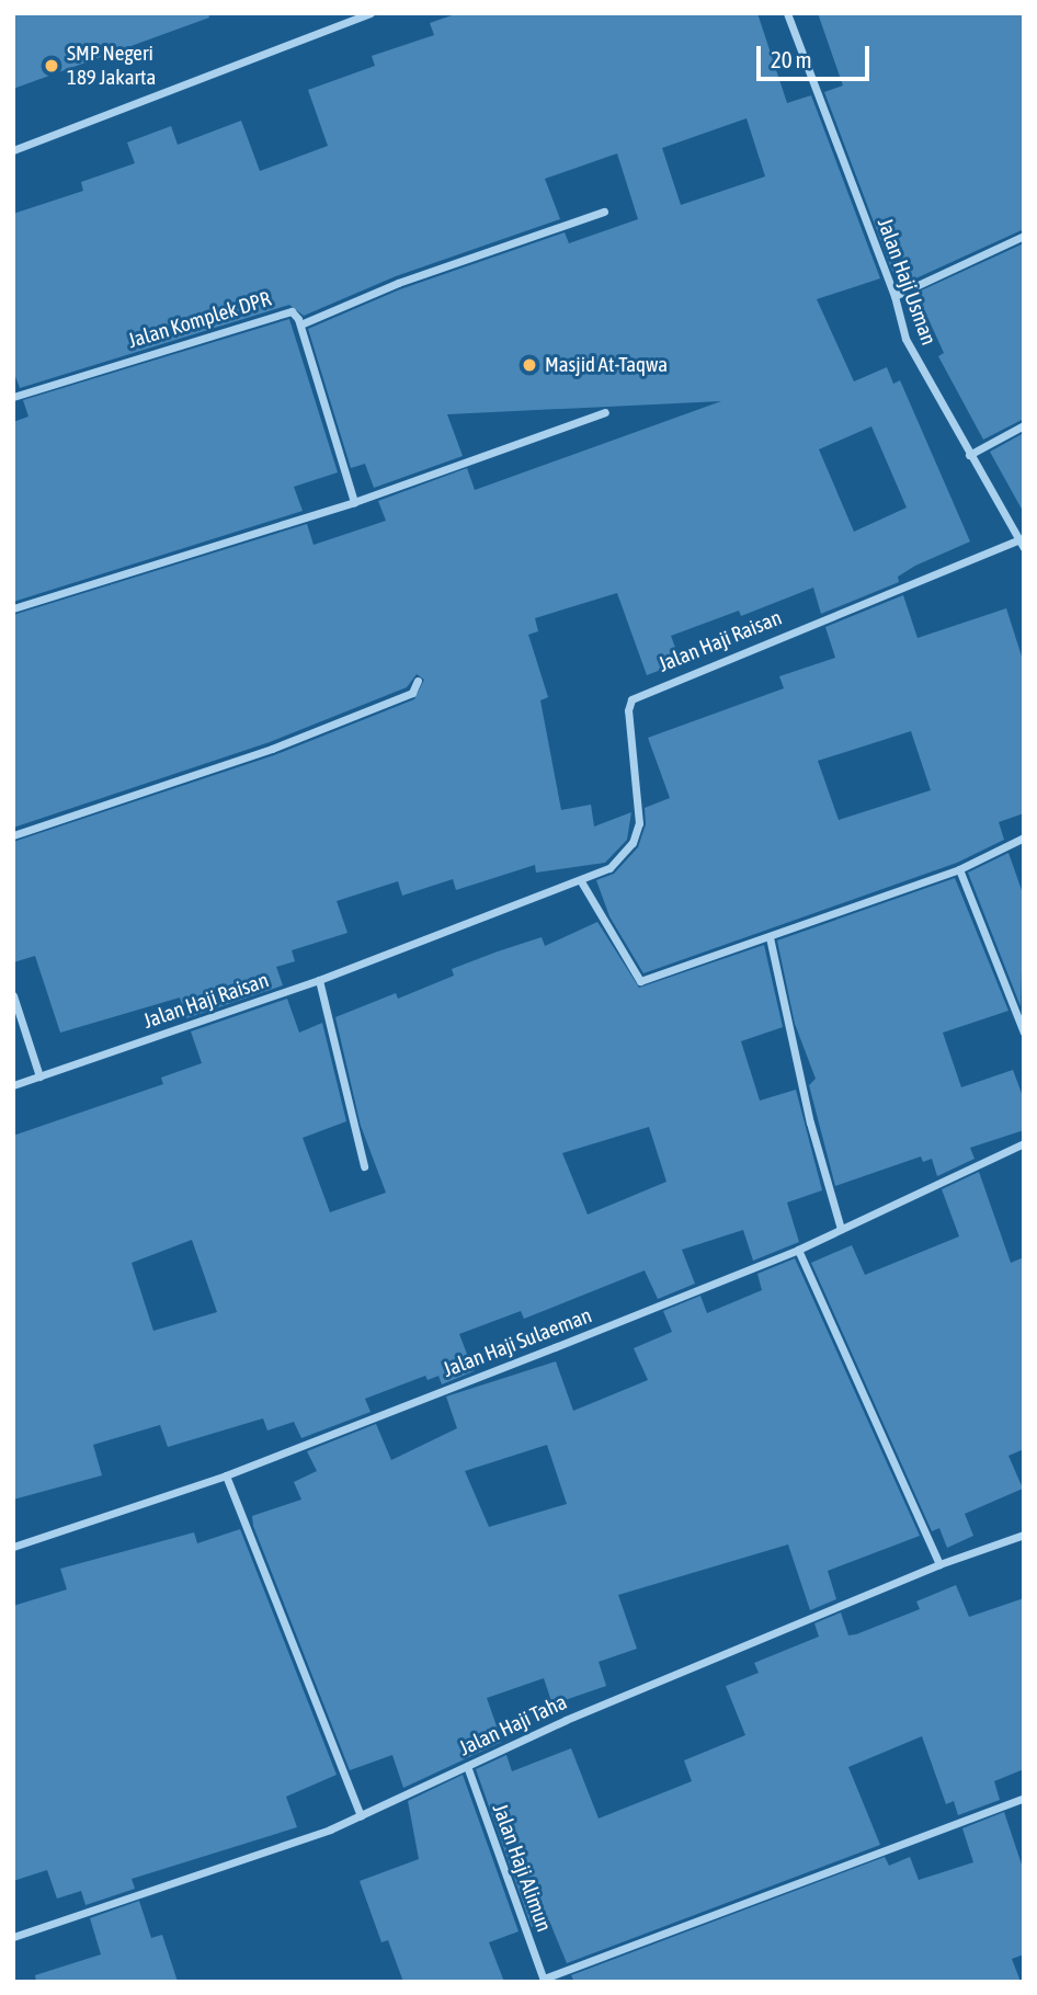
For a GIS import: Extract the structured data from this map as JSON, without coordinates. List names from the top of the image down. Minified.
{"streets":{"street":["Jalan Haji Usman","Jalan Komplek DPR","Jalan Haji Raisan","Jalan Haji Sulaeman","Jalan Haji Taha","Jalan Haji Alimun"]},"crossings":[["Jalan Haji Usman","Jalan Haji Raisan"],["Jalan Haji Taha","Jalan Haji Alimun"]],"places":["SMP Negeri 189 Jakarta","Masjid At-Taqwa"],"scale_bar":"20 m"}
